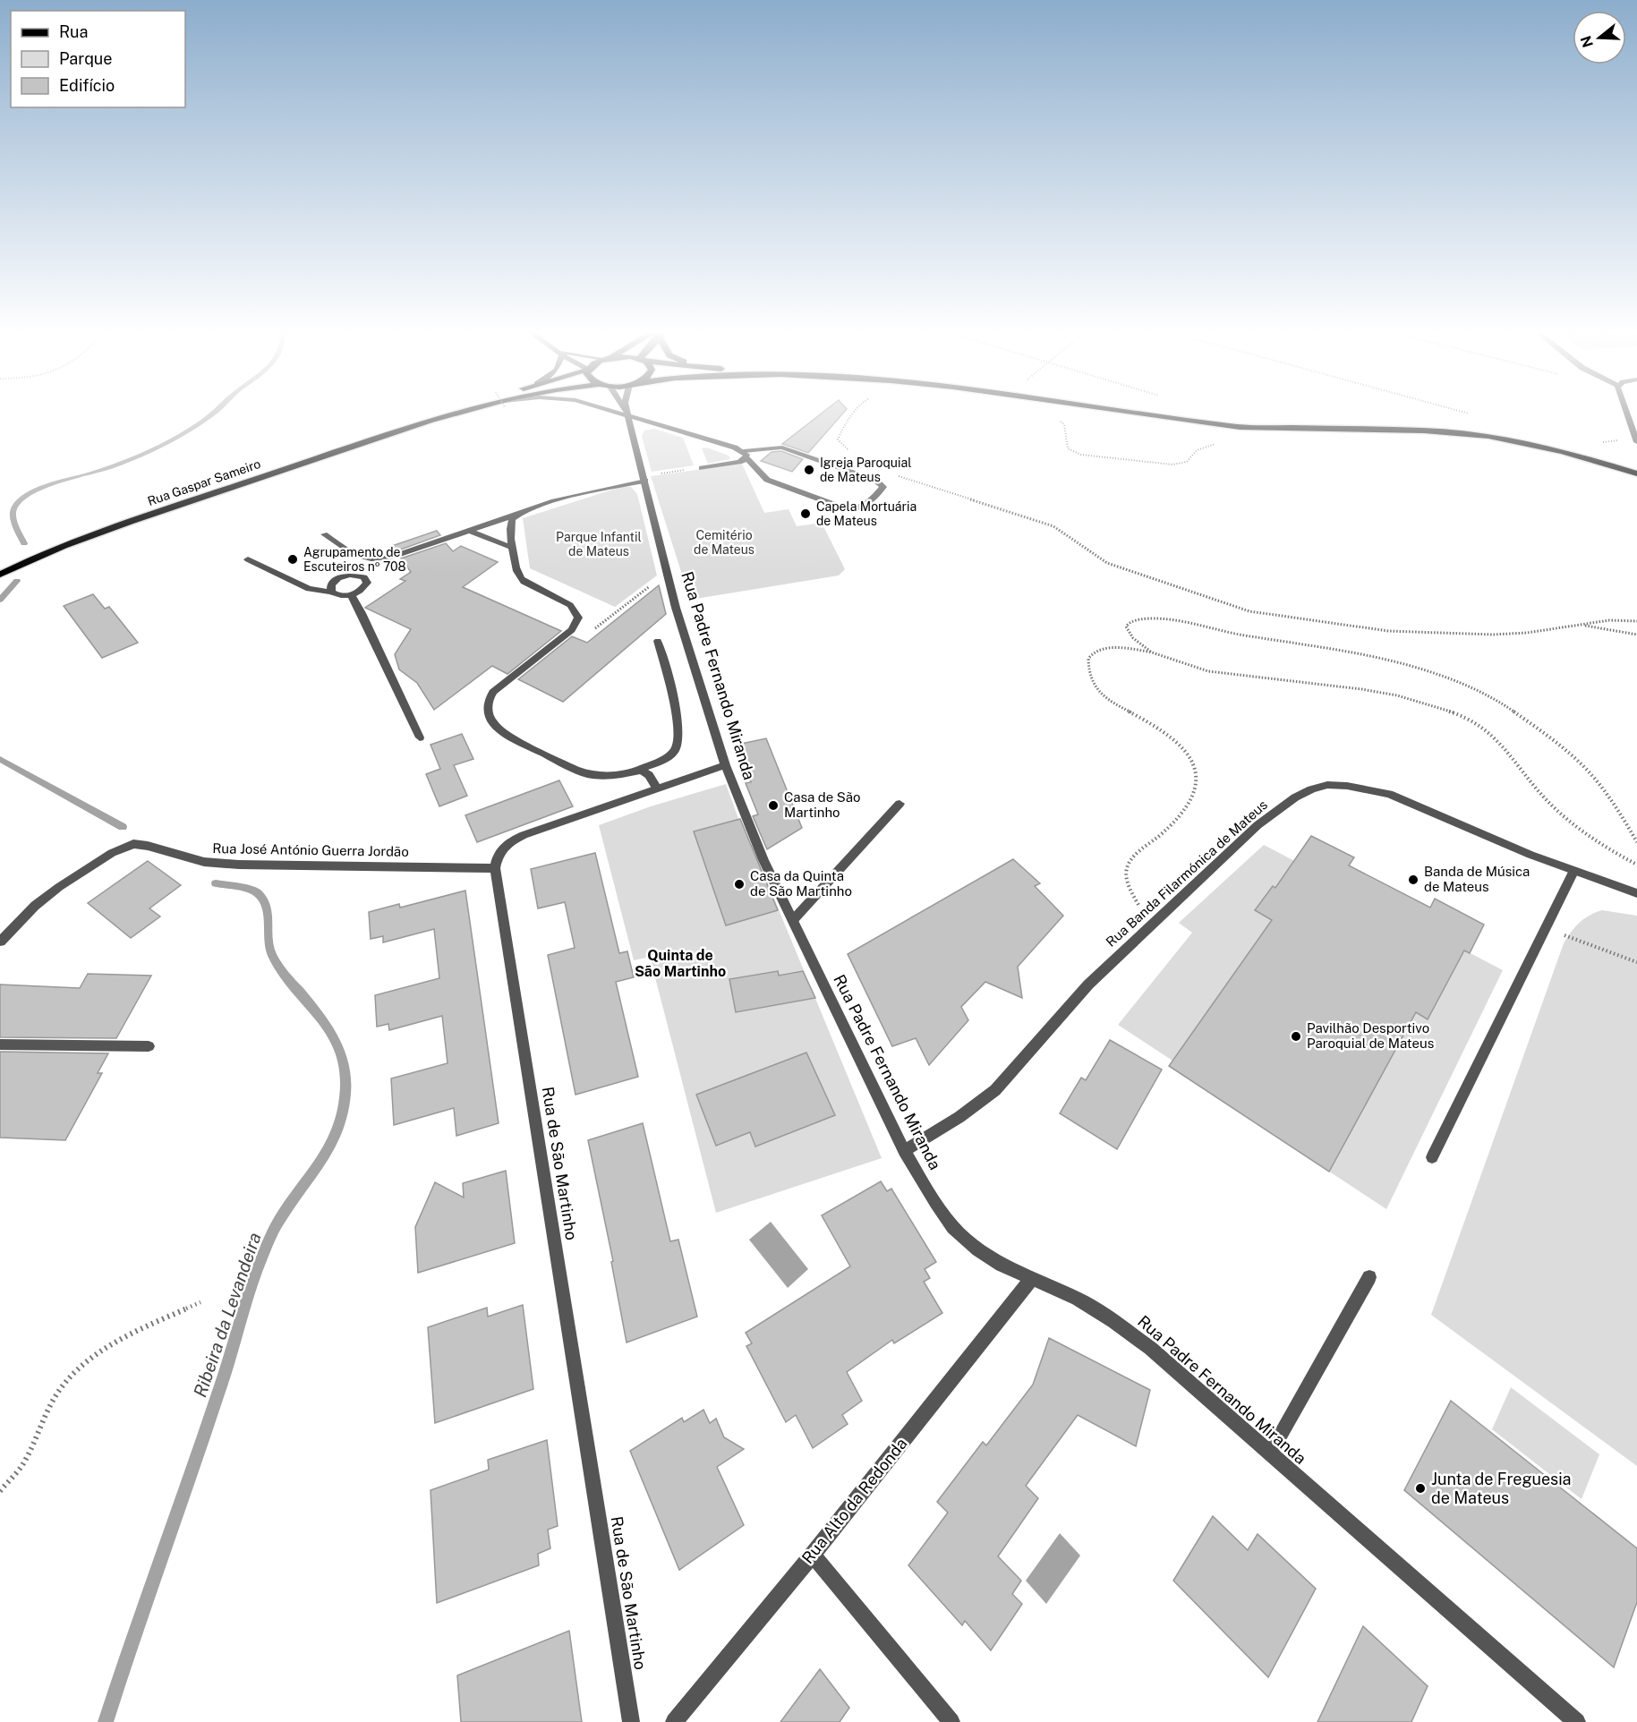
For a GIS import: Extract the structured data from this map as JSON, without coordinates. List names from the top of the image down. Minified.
{"streets":{"main road":["Rua Gaspar Sameiro"],"street":["Rua Padre Fernando Miranda","Rua José António Guerra Jordão","Rua Banda Filarmónica de Mateus","Rua de São Martinho","Rua Alto da Redonda"]},"crossings":[["Rua Padre Fernando Miranda","Rua Banda Filarmónica de Mateus"],["Rua Padre Fernando Miranda","Rua Alto da Redonda"],["Rua José António Guerra Jordão","Rua de São Martinho"]],"districts":["Quinta de São Martinho"],"water":["Ribeira da Levandeira"],"parks":["Cemitério de Mateus","Parque Infantil de Mateus"],"places":["Igreja Paroquial de Mateus","Capela Mortuária de Mateus","Agrupamento de Escuteiros nº 708","Casa de São Martinho","Banda de Música de Mateus","Casa da Quinta de São Martinho","Pavilhão Desportivo Paroquial de Mateus","Junta de Freguesia de Mateus"],"legend":["Rua","Parque","Edifício"],"north":"left"}
